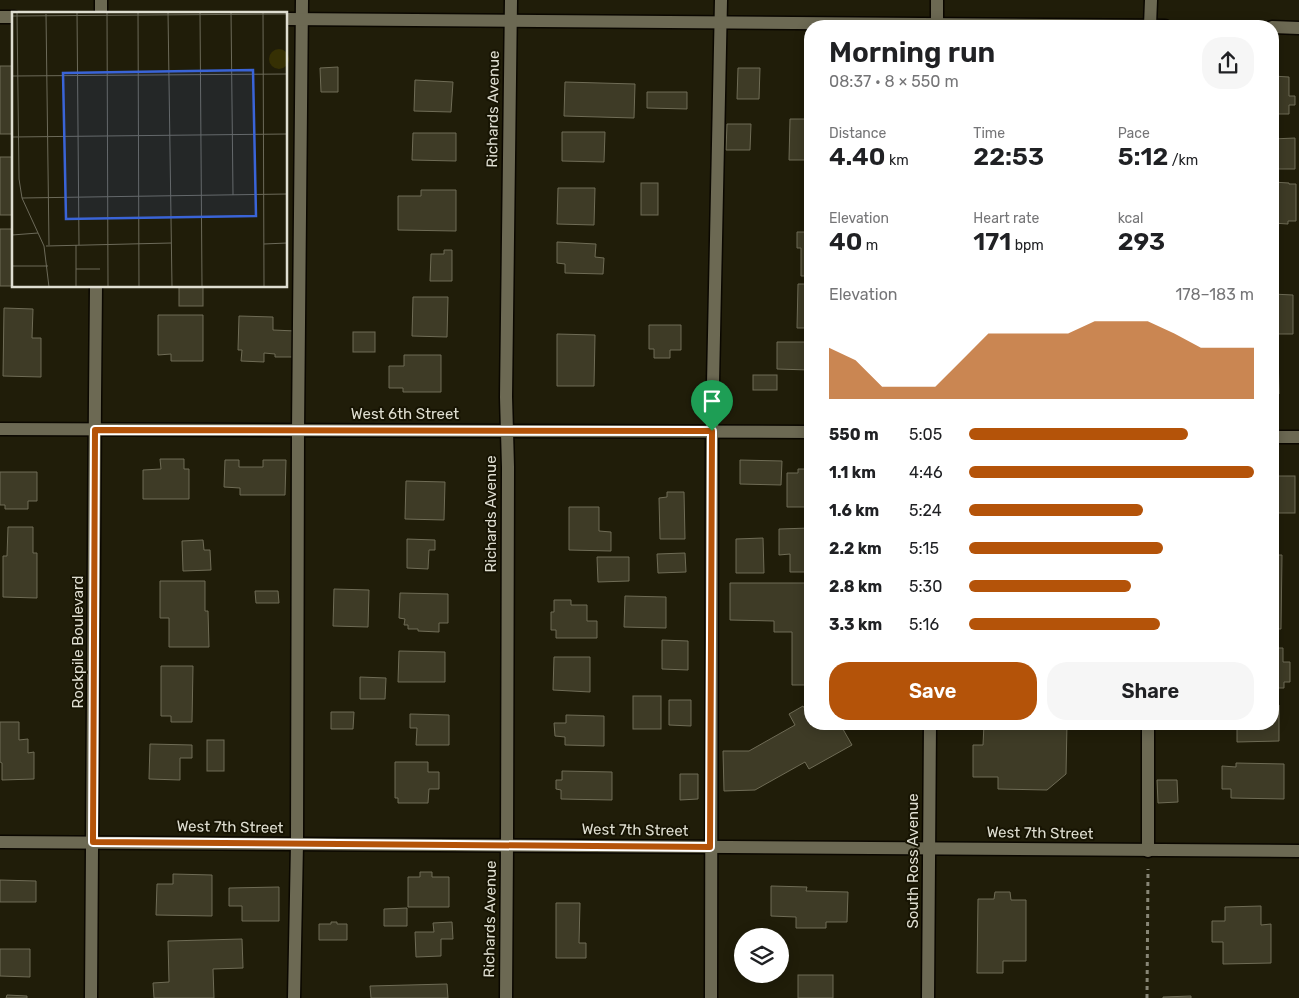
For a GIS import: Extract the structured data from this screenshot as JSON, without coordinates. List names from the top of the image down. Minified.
{"streets":{"street":["Richards Avenue","West 6th Street","Rockpile Boulevard","West 7th Street","South Ross Avenue"]},"crossings":[["Richards Avenue","West 6th Street"],["Richards Avenue","West 7th Street"],["West 6th Street","Rockpile Boulevard"],["Rockpile Boulevard","West 7th Street"],["West 7th Street","South Ross Avenue"]],"page":{"heading":["Morning run","08:37 · 8 × 550 m"],"stats":[["Distance","4.40 km"],["Time","22:53"],["Pace","5:12 /km"],["Elevation","40 m"],["Heart rate","171 bpm"],["kcal","293"]],"chart":["Elevation","178–183 m"],"list":[{"name":"550 m","note":"5:05"},{"name":"1.1 km","note":"4:46"},{"name":"1.6 km","note":"5:24"},{"name":"2.2 km","note":"5:15"},{"name":"2.8 km","note":"5:30"},{"name":"3.3 km","note":"5:16"}],"buttons":["Save","Share"]}}
